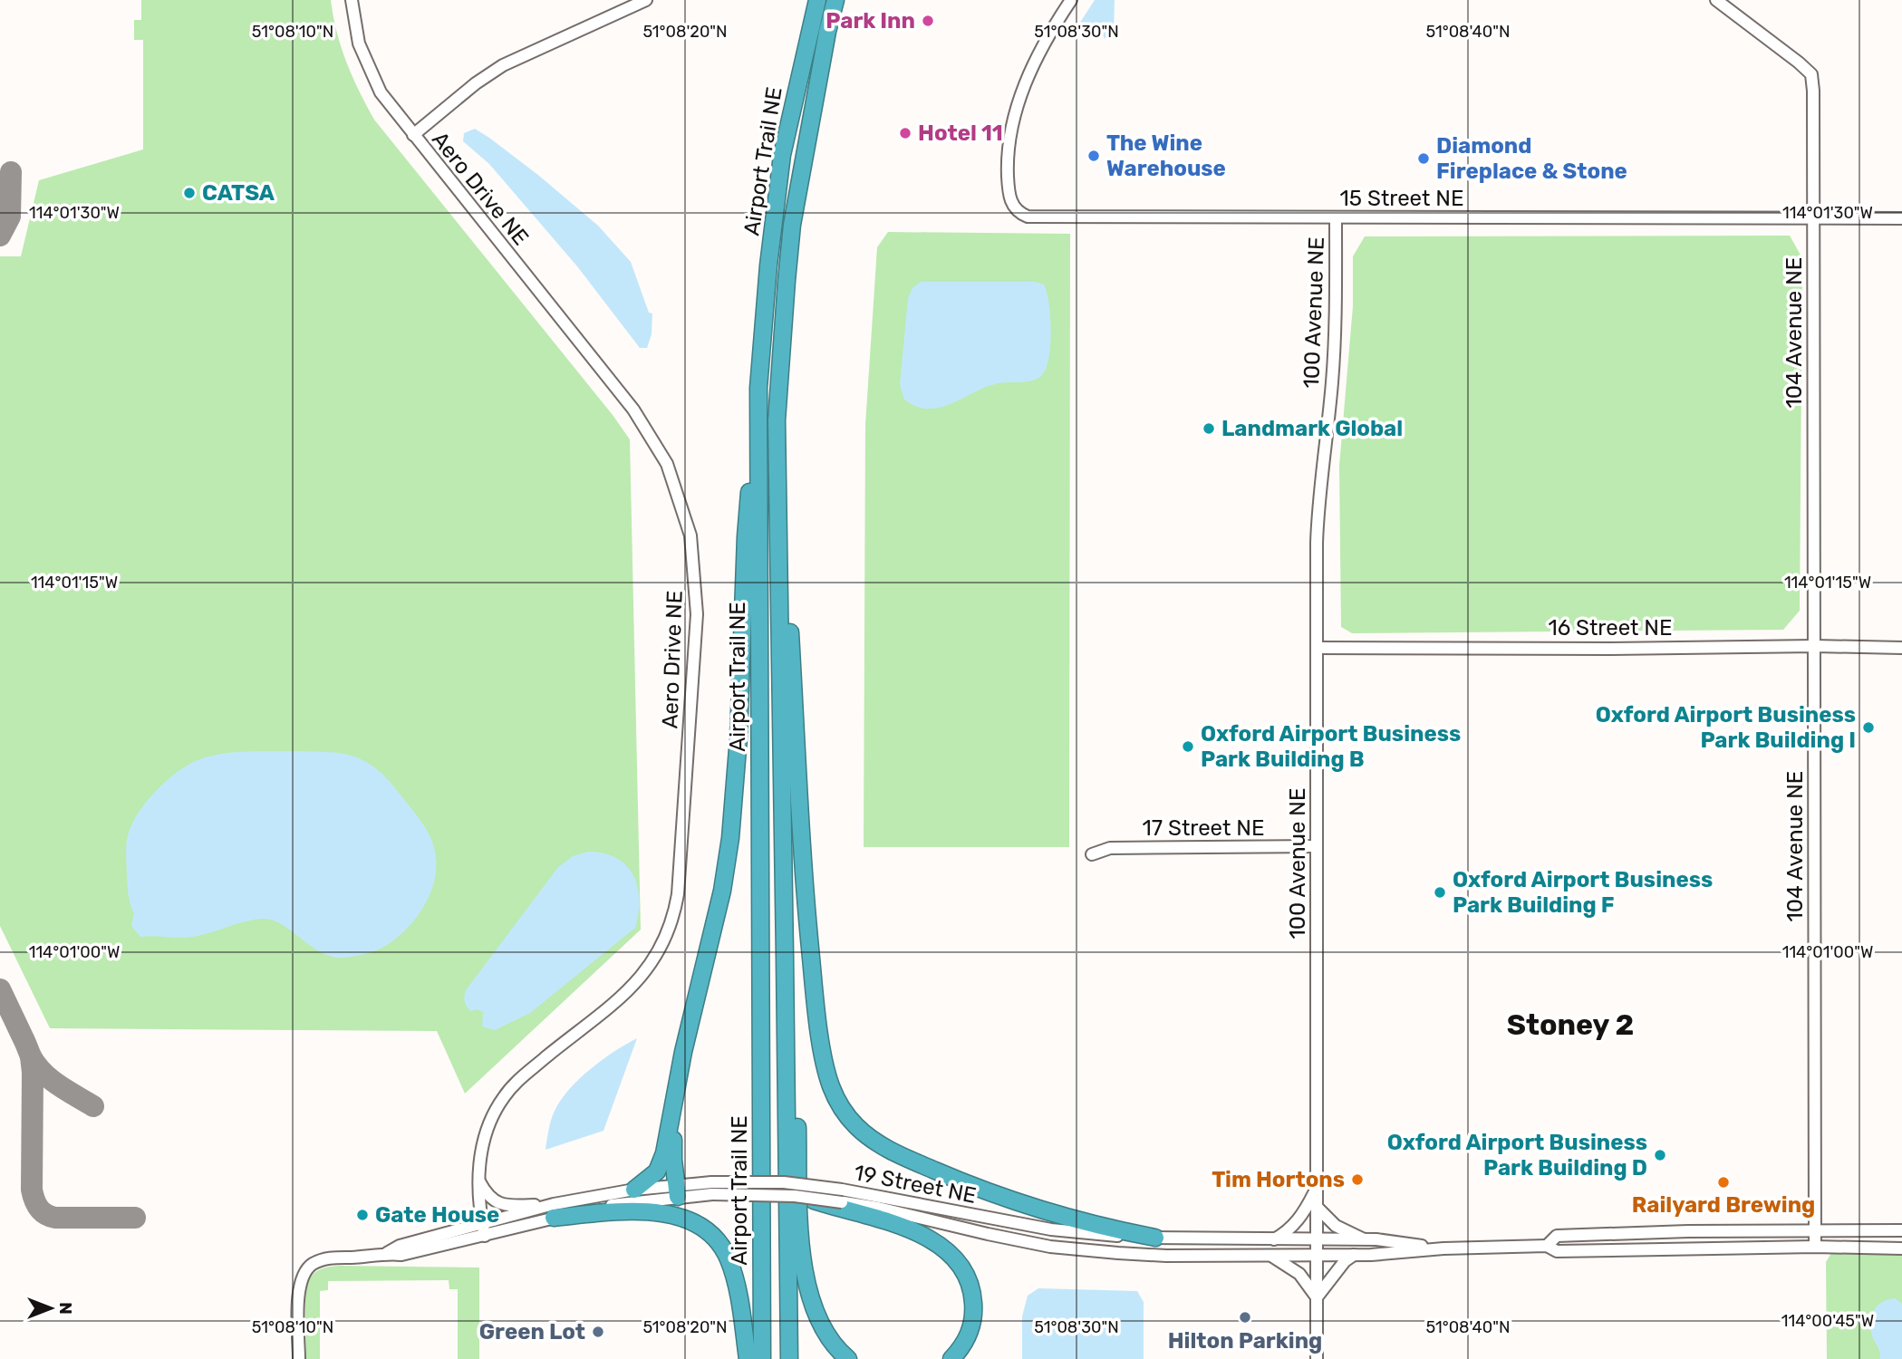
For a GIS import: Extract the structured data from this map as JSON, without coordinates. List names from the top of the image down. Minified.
{"streets":{"highway":["Airport Trail NE"],"street":["Aero Drive NE","15 Street NE","100 Avenue NE","104 Avenue NE","16 Street NE","17 Street NE","19 Street NE"]},"crossings":[["Aero Drive NE","19 Street NE"],["15 Street NE","100 Avenue NE"],["15 Street NE","104 Avenue NE"],["100 Avenue NE","16 Street NE"],["100 Avenue NE","17 Street NE"],["100 Avenue NE","19 Street NE"],["104 Avenue NE","16 Street NE"],["104 Avenue NE","19 Street NE"]],"districts":["Stoney 2"],"places":["Park Inn","Hotel 11","The Wine Warehouse","Diamond Fireplace & Stone","CATSA","Landmark Global","Oxford Airport Business Park Building I","Oxford Airport Business Park Building B","Oxford Airport Business Park Building F","Oxford Airport Business Park Building D","Tim Hortons","Railyard Brewing","Gate House","Hilton Parking","Green Lot"],"north":"right","coordinates":["51°08'10\"N","51°08'20\"N","51°08'30\"N","51°08'40\"N","114°01'30\"W","114°01'15\"W","114°01'00\"W","114°00'45\"W"]}
